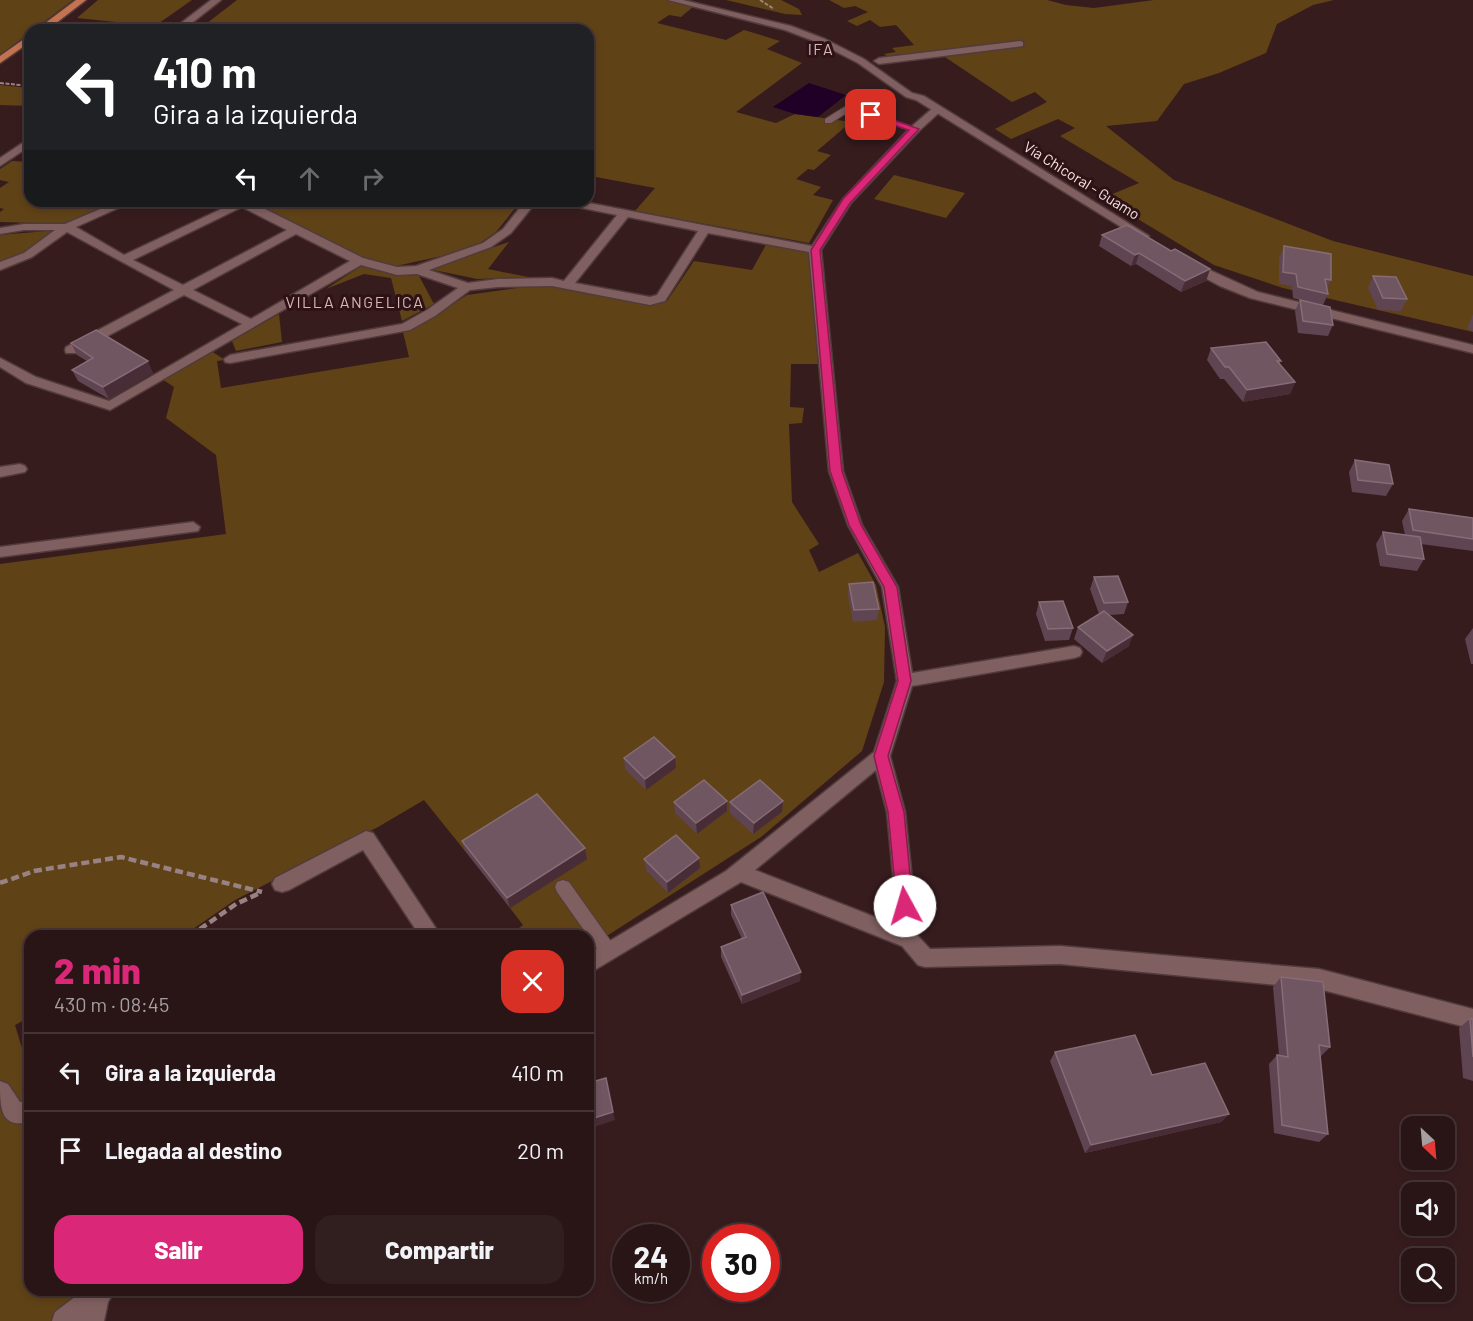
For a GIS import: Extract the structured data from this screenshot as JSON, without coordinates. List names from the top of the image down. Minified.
{"streets":{"street":["Vía Chicoral - Guamo"]},"districts":["IFA","VILLA ANGELICA"],"north":"bottom right","page":{"turn":["410 m","Gira a la izquierda"],"heading":["2 min","430 m · 08:45"],"list":[{"name":"Gira a la izquierda","value":"410 m"},{"name":"Llegada al destino","value":"20 m"}],"buttons":["Salir","Compartir"],"speed":"24 km/h","limit":"30"}}
